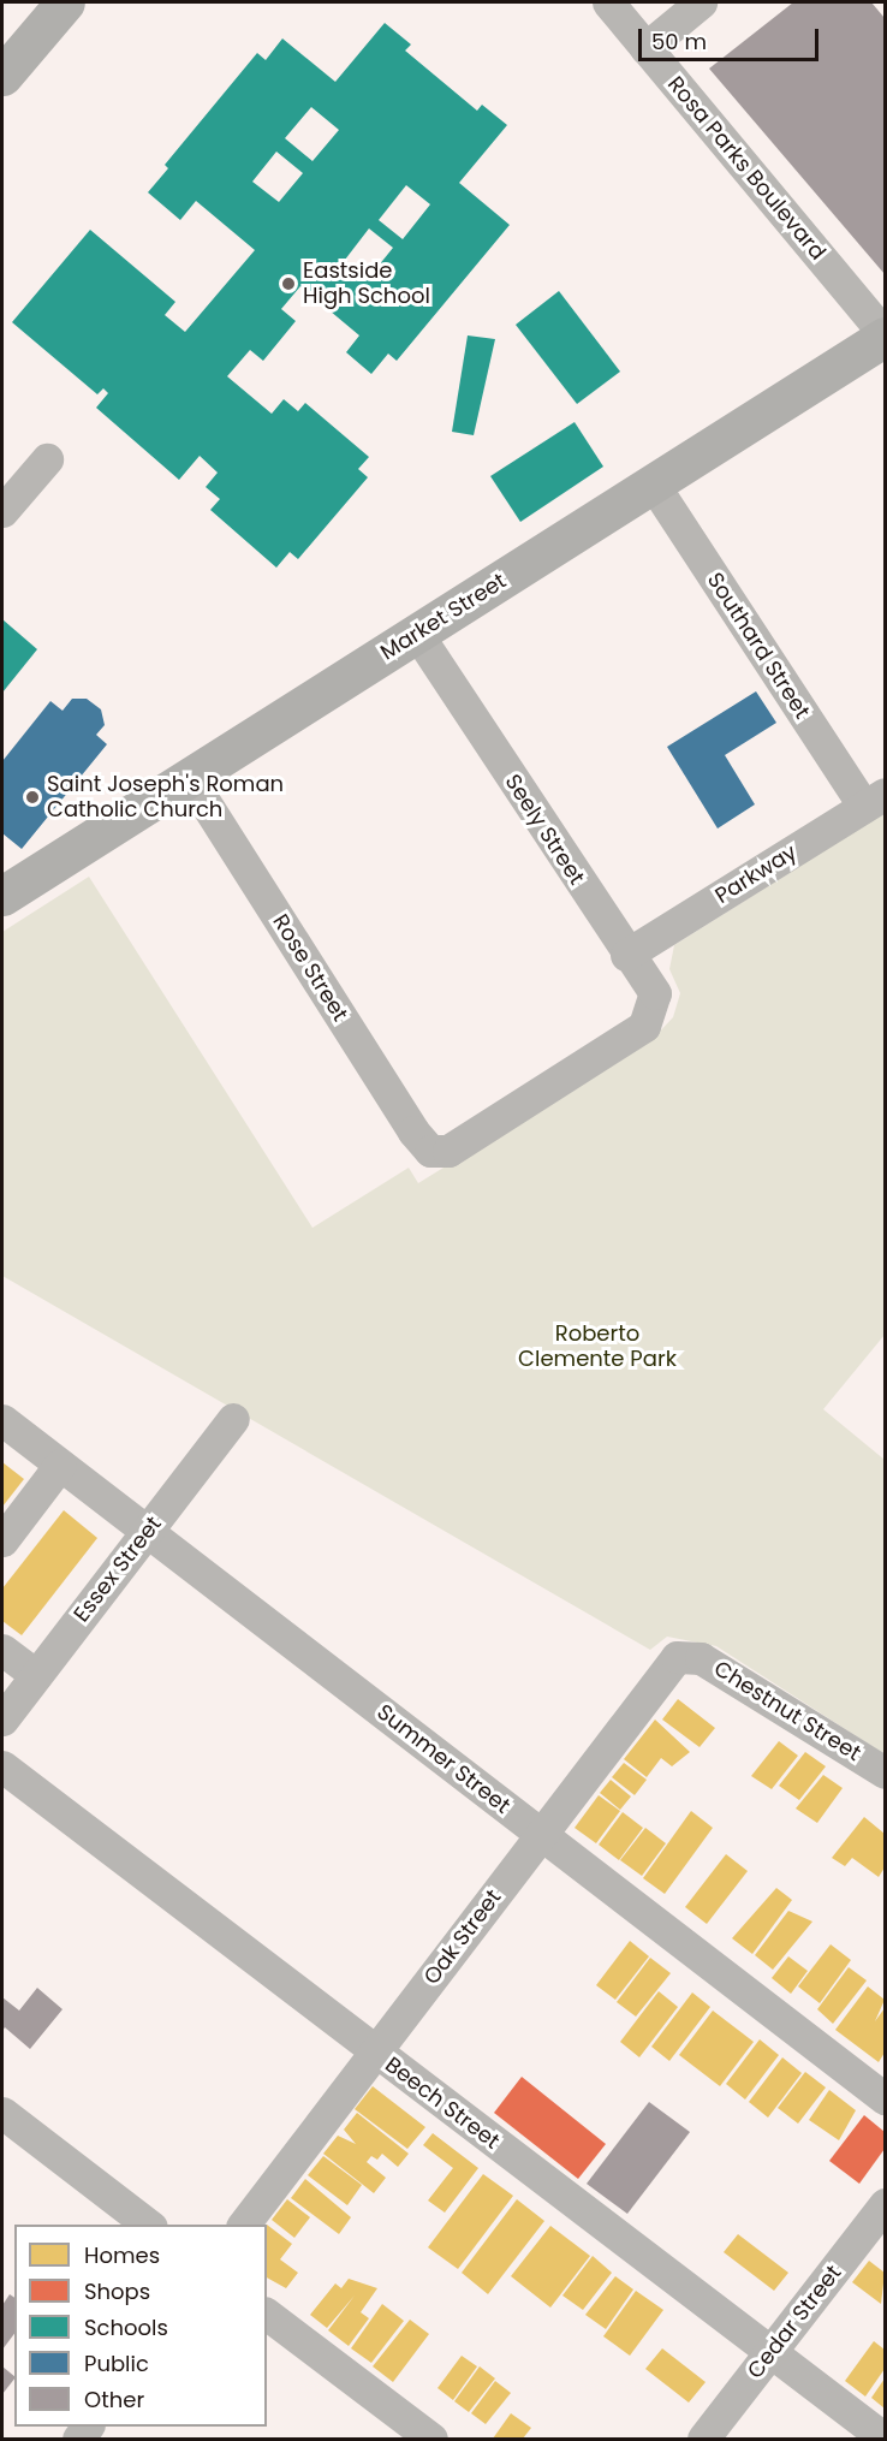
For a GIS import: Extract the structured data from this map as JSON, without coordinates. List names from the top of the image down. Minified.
{"streets":{"main road":["Market Street"],"street":["Rosa Parks Boulevard","Southard Street","Seely Street","Parkway","Rose Street","Essex Street","Chestnut Street","Summer Street","Oak Street","Beech Street","Cedar Street"]},"crossings":[["Rosa Parks Boulevard","Market Street"],["Market Street","Southard Street"],["Market Street","Seely Street"],["Market Street","Rose Street"],["Southard Street","Parkway"],["Seely Street","Parkway"],["Seely Street","Rose Street"],["Essex Street","Summer Street"],["Chestnut Street","Oak Street"],["Summer Street","Oak Street"],["Oak Street","Beech Street"],["Beech Street","Cedar Street"]],"parks":["Roberto Clemente Park"],"places":["Eastside High School","Saint Joseph's Roman Catholic Church"],"legend":["Homes","Shops","Schools","Public","Other"],"scale_bar":"50 m"}
